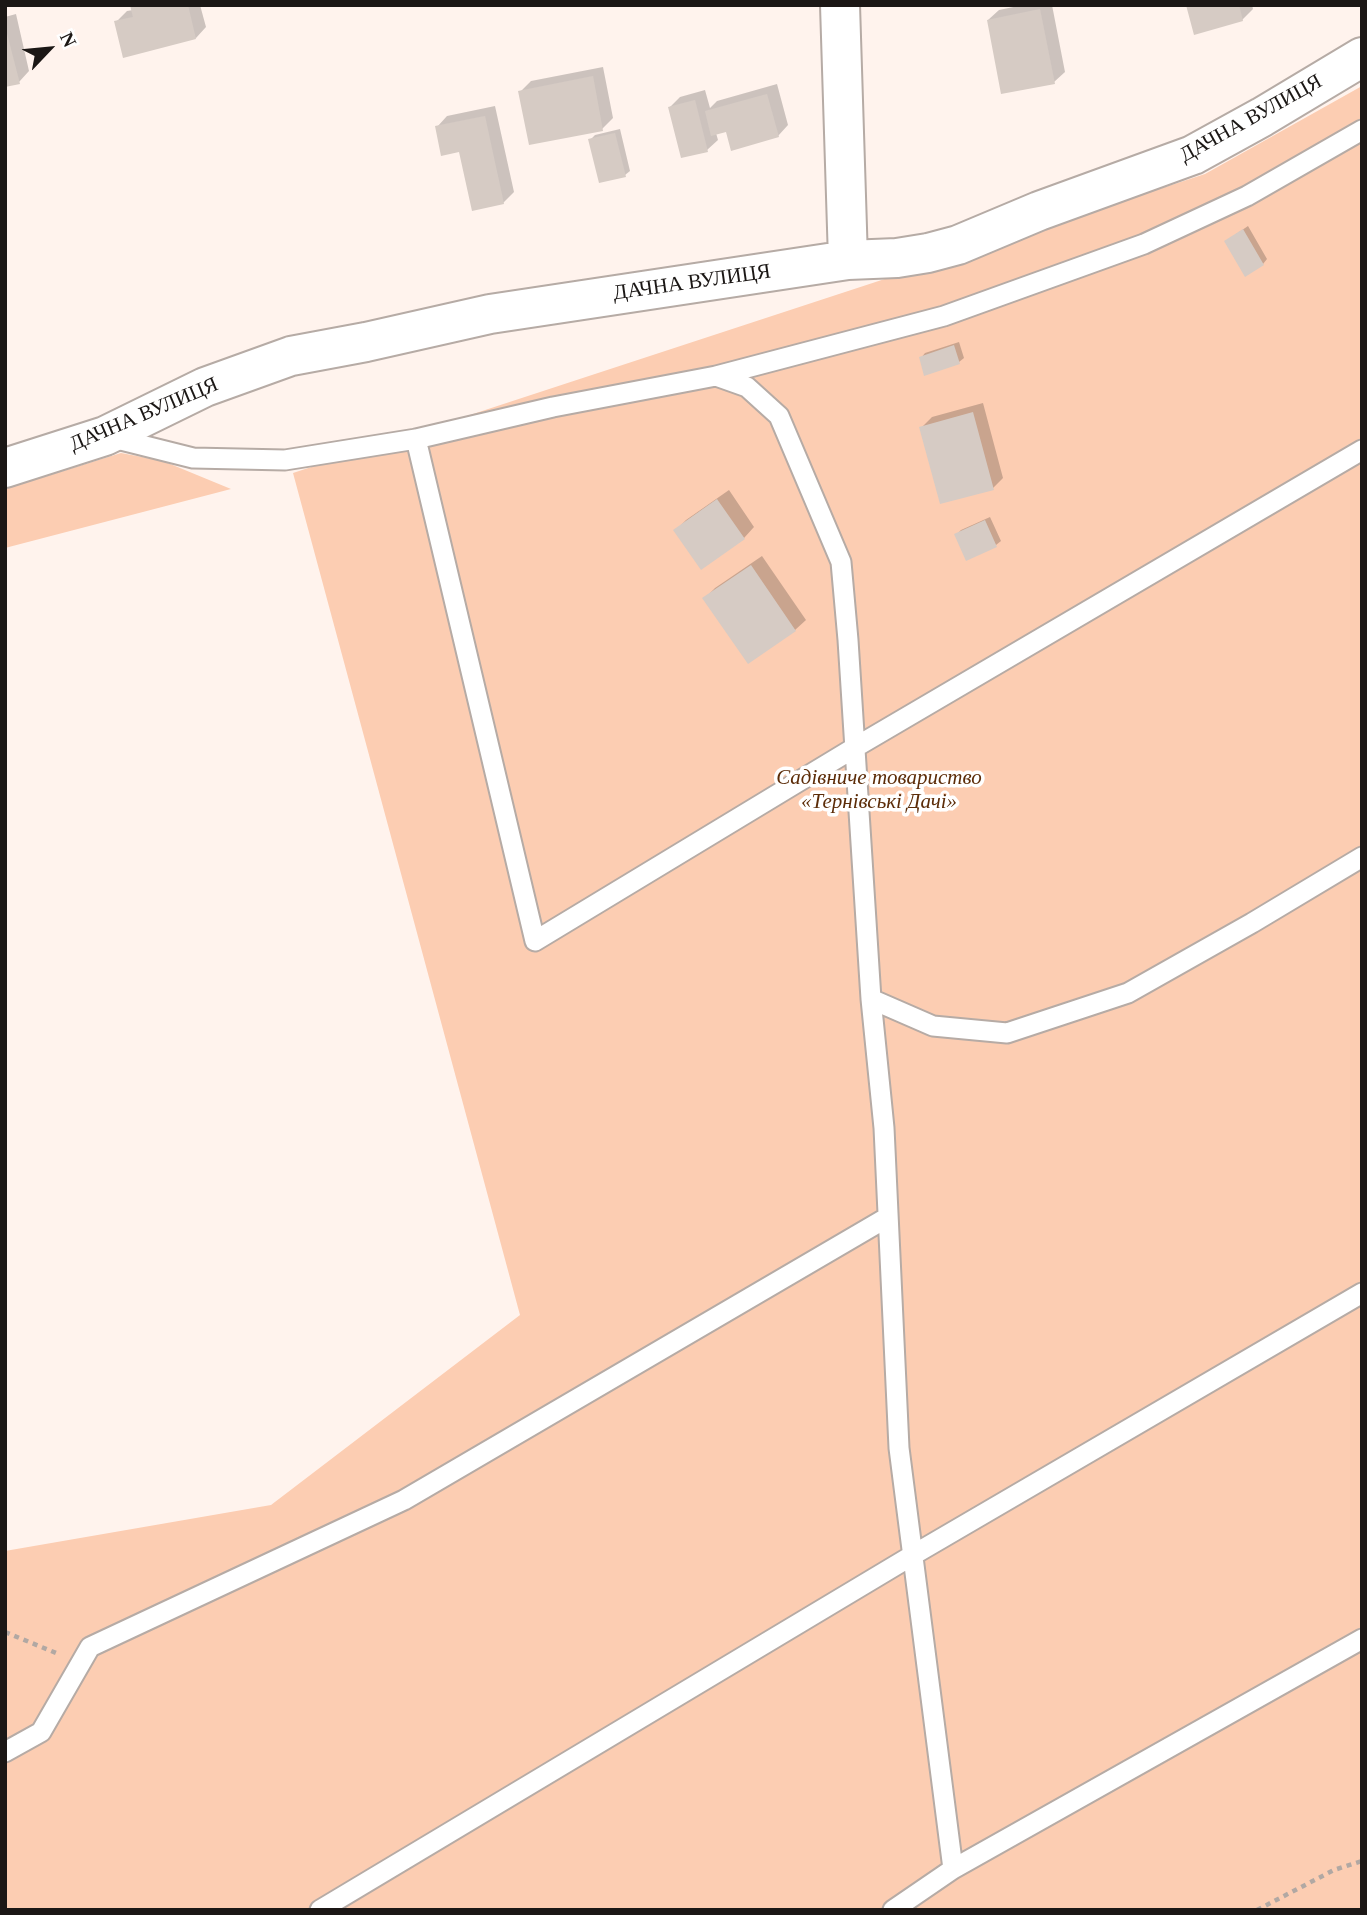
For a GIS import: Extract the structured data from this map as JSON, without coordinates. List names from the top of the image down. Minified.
{"streets":{"street":["ДАЧНА ВУЛИЦЯ"]},"parks":["Садівниче товариство «Тернівські Дачі»"],"north":"top right"}
